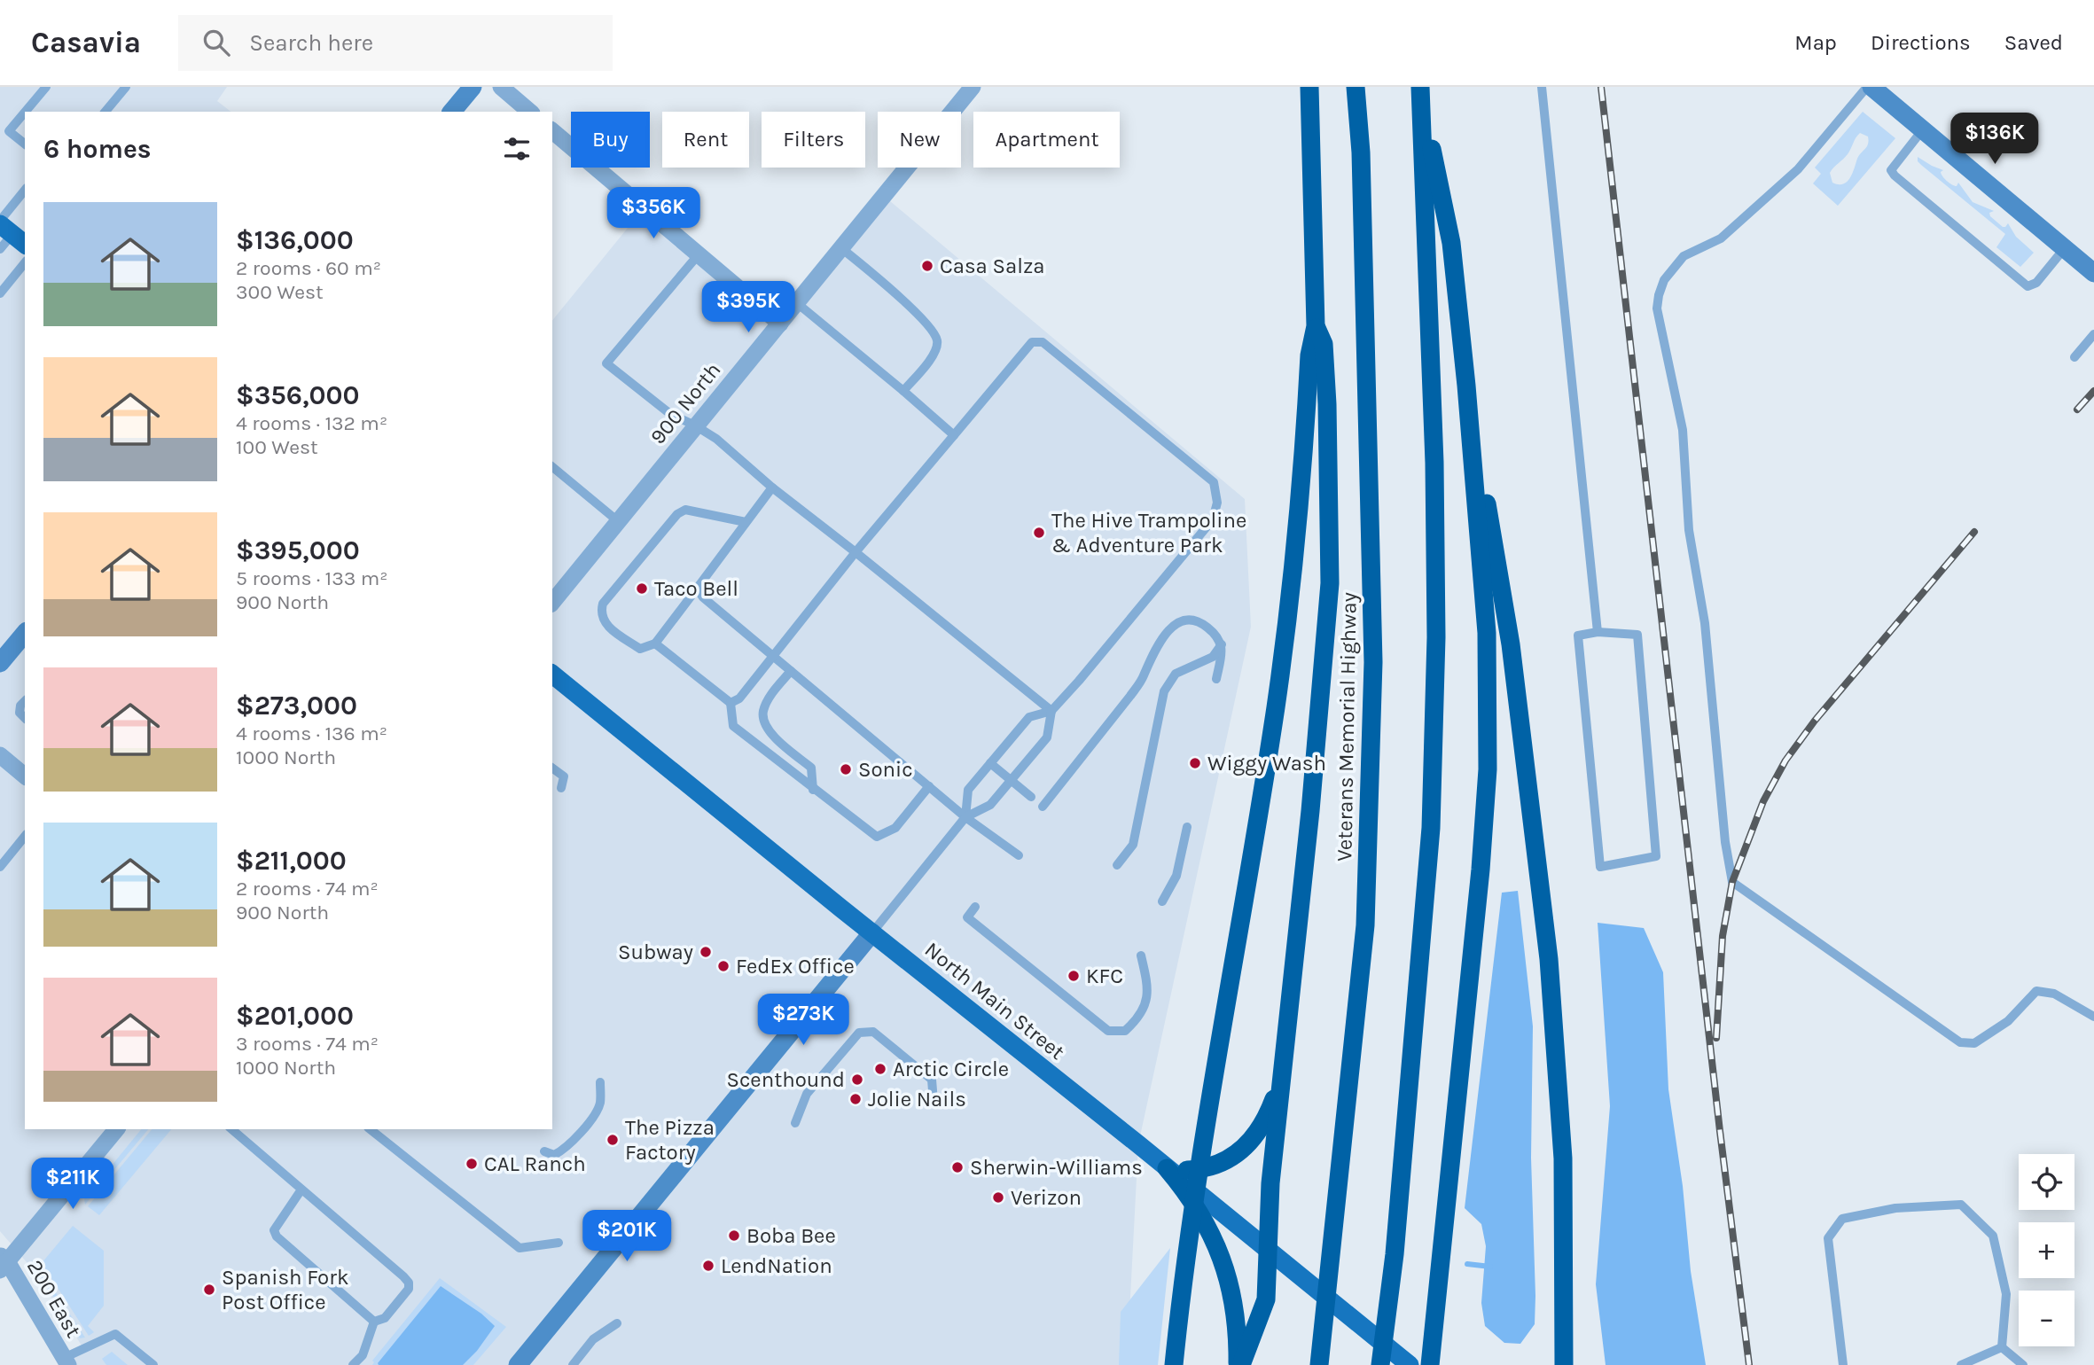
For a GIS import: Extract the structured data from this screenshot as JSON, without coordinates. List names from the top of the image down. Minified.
{"streets":{"highway":["Veterans Memorial Highway"],"main road":["North Main Street"],"street":["900 North","200 East"]},"places":["Casa Salza","The Hive Trampoline & Adventure Park","Taco Bell","Wiggy Wash","Sonic","Subway","FedEx Office","KFC","Arctic Circle","Scenthound","Jolie Nails","The Pizza Factory","CAL Ranch","Sherwin-Williams","Verizon","Boba Bee","LendNation","Spanish Fork Post Office"],"page":{"header":"Casavia","search":"Search here","nav":["Map","Directions","Saved"],"chip":["Buy","Rent","Filters","New","Apartment"],"heading":"6 homes","price":["$136K","$356K","$395K","$273K","$211K","$201K"],"list":[{"name":"$136,000","note":"2 rooms · 60 m² · 300 West"},{"name":"$356,000","note":"4 rooms · 132 m² · 100 West"},{"name":"$395,000","note":"5 rooms · 133 m² · 900 North"},{"name":"$273,000","note":"4 rooms · 136 m² · 1000 North"},{"name":"$211,000","note":"2 rooms · 74 m² · 900 North"},{"name":"$201,000","note":"3 rooms · 74 m² · 1000 North"}],"map_buttons":["+","−"]}}
